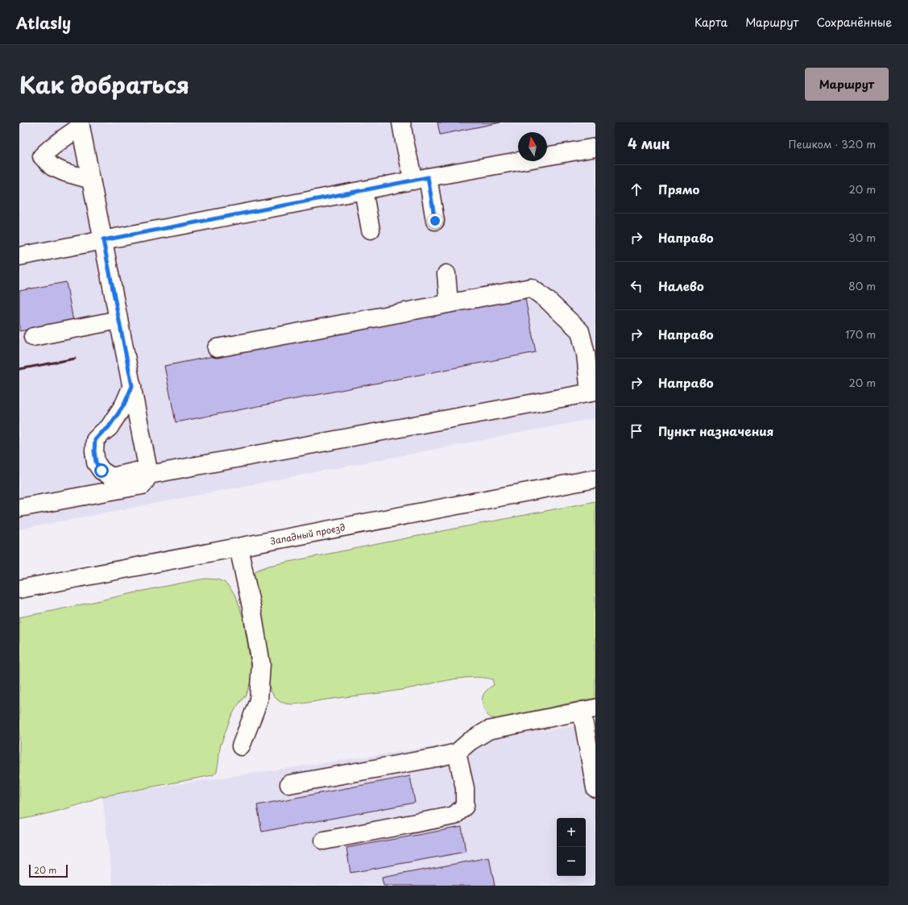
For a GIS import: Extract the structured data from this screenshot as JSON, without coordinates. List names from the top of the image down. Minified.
{"streets":{"main road":["Западный проезд"]},"scale_bar":"20 m","north":"top","page":{"header":"Atlasly","nav":["Карта","Маршрут","Сохранённые"],"title":"Как добраться","buttons":"Маршрут","heading":["4 мин","Пешком · 320 m"],"list":[["Прямо","20 m"],["Направо","30 m"],["Налево","80 m"],["Направо","170 m"],["Направо","20 m"],"Пункт назначения"],"map_buttons":["+","−"],"scale":"20 m"}}
